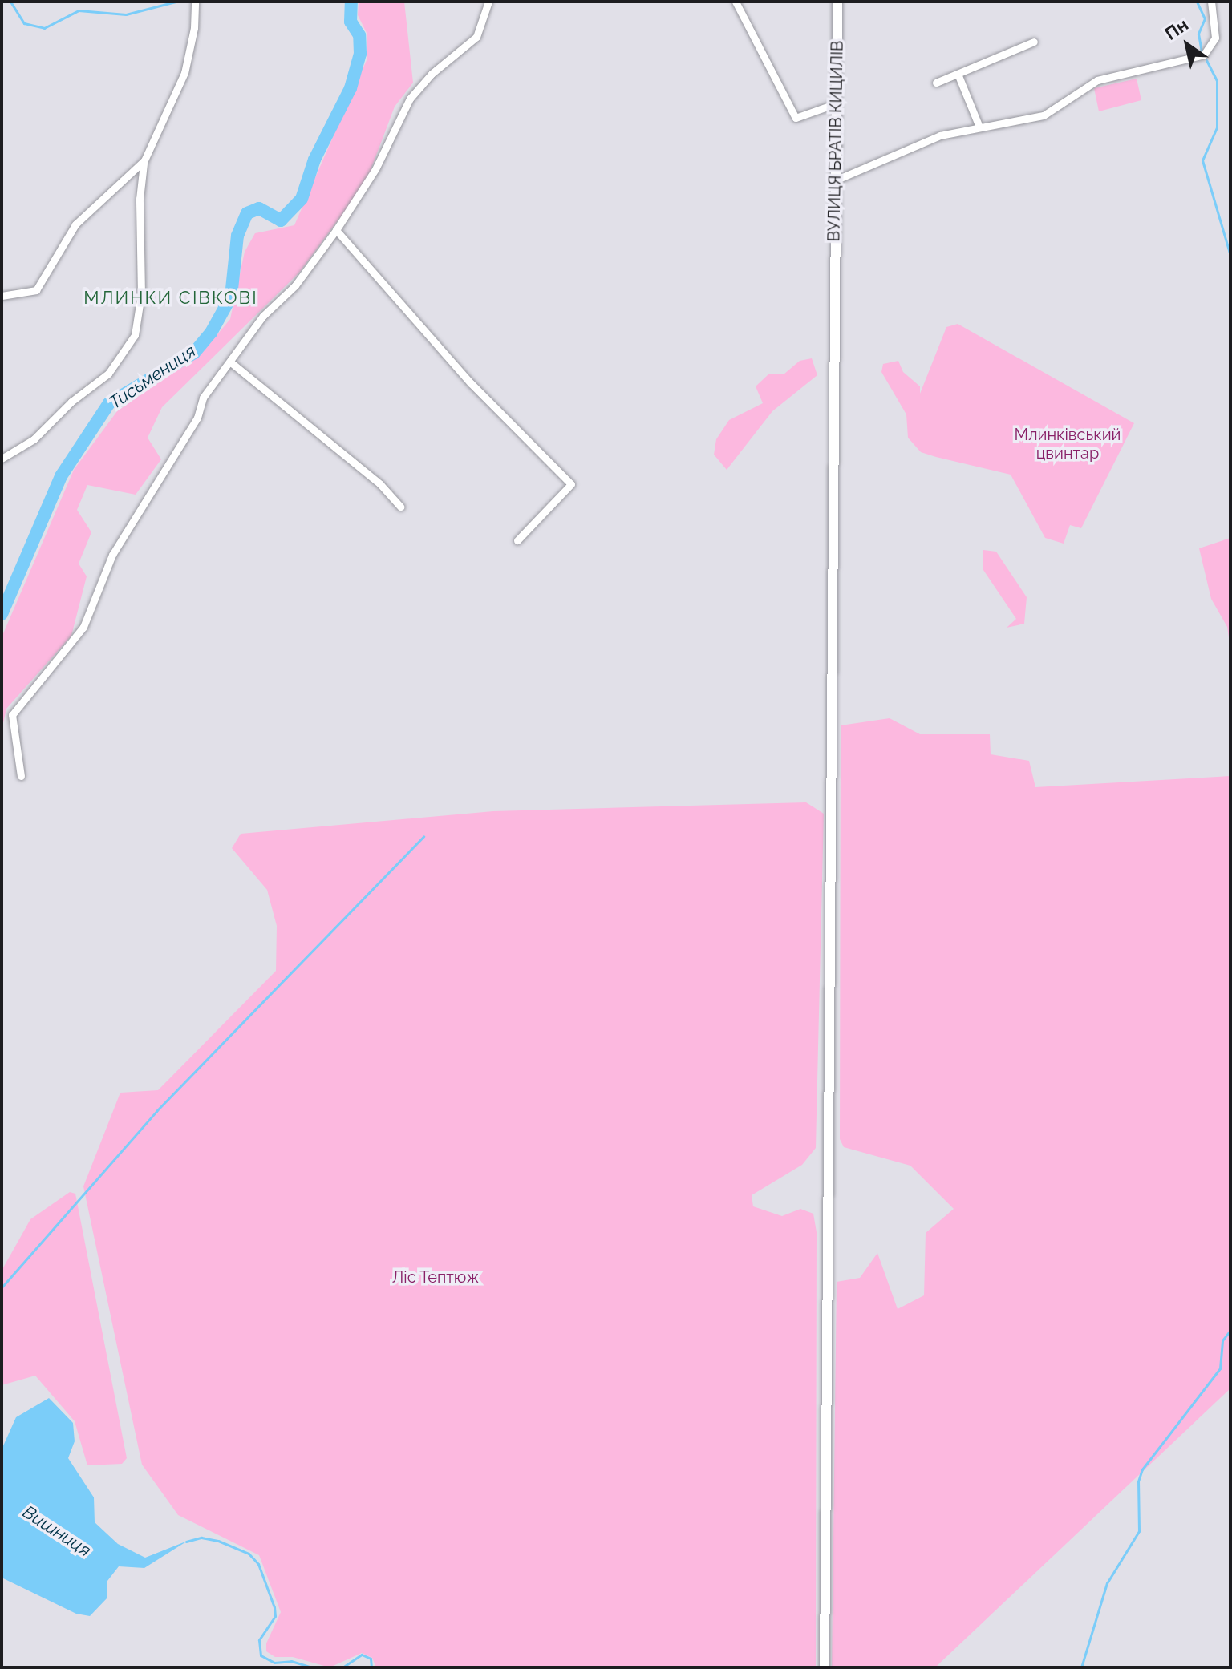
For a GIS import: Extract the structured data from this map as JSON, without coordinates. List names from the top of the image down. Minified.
{"streets":{"street":["ВУЛИЦЯ БРАТІВ КИЦИЛІВ"]},"districts":["МЛИНКИ СІВКОВІ"],"water":["Тисьмениця","Вишниця"],"parks":["Млинківський цвинтар","Ліс Тептюж"],"north":"top left"}
